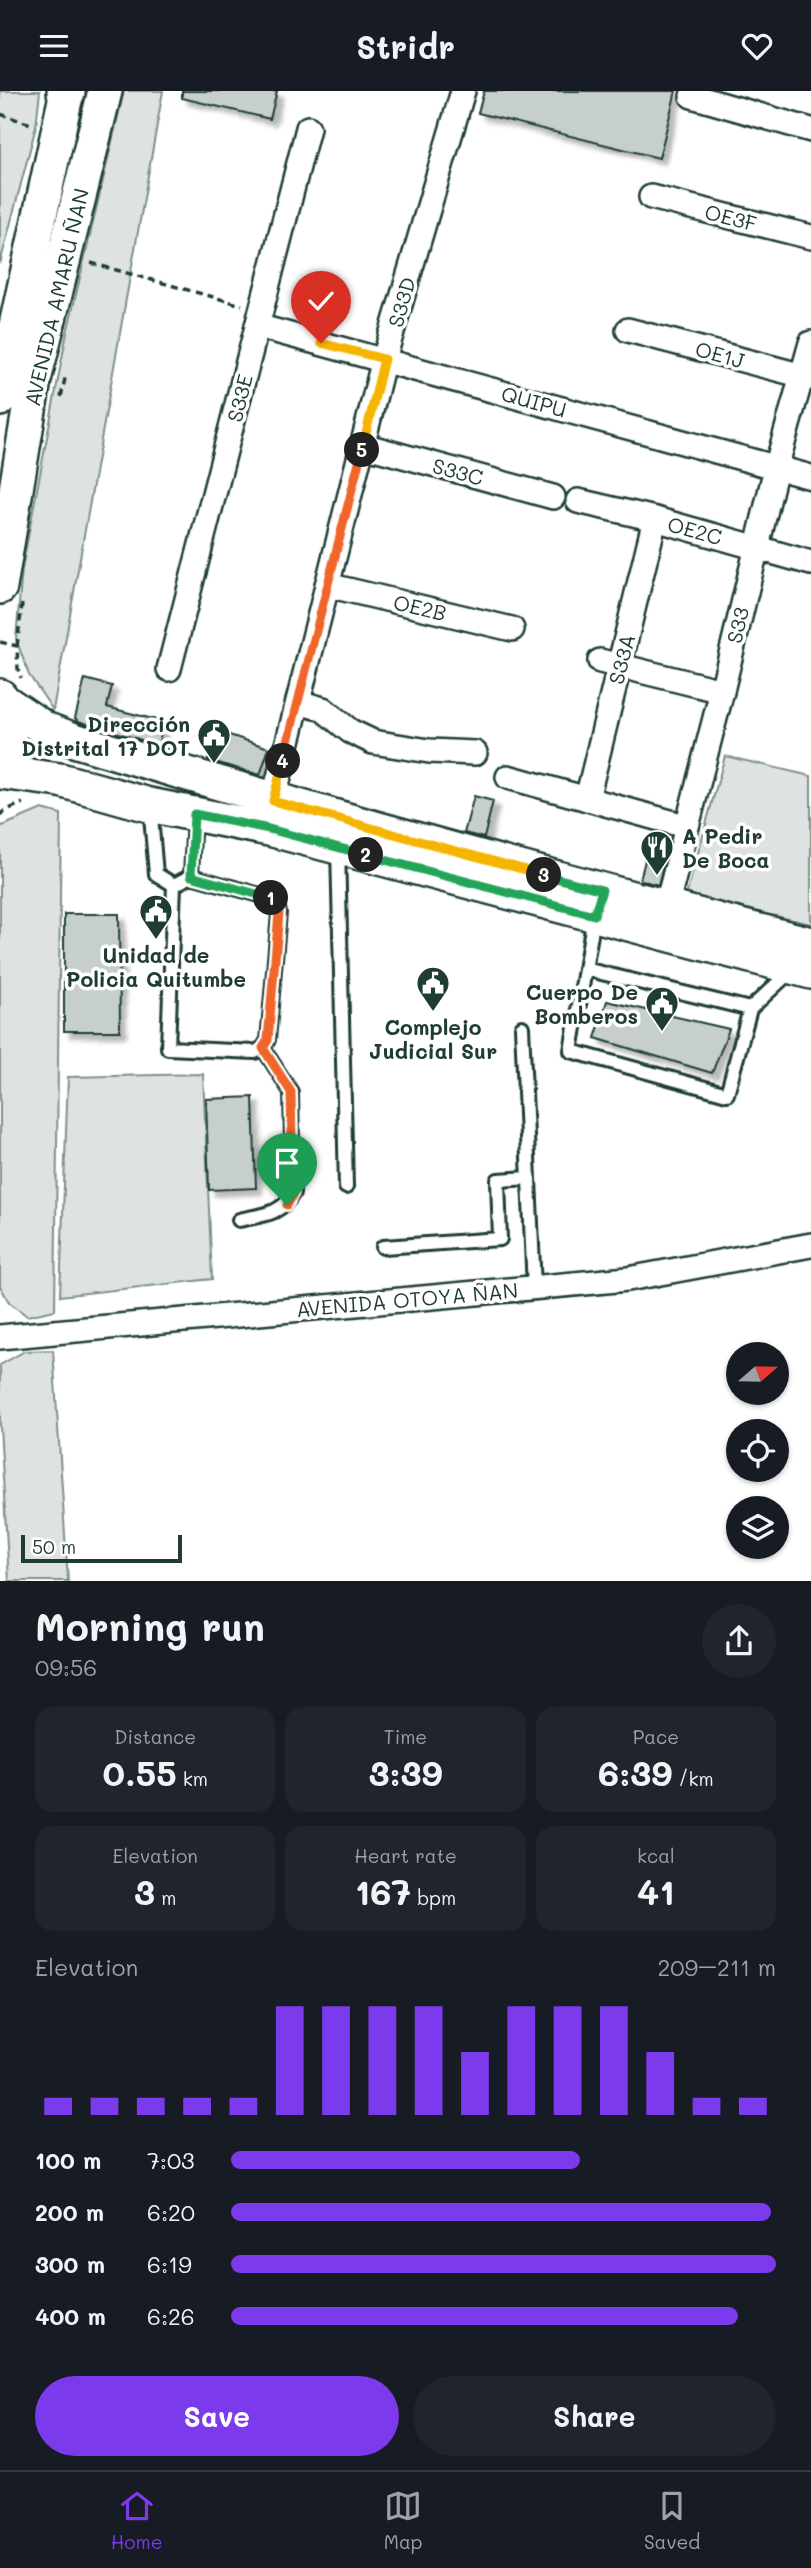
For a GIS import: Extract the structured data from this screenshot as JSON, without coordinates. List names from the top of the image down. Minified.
{"streets":{"street":["OE3F","AVENIDA AMARU ÑAN","S33D","OE1J","S33E","QUIPU","S33C","OE2C","OE2B","S33","S33A","AVENIDA OTOYA ÑAN"]},"crossings":[["S33D","QUIPU"],["S33D","S33C"],["S33D","OE2B"],["OE1J","S33"],["S33E","QUIPU"],["QUIPU","S33"],["OE2C","S33"],["OE2C","S33A"]],"places":{"public building":["Dirección Distrital 17 DOT","Unidad de Policia Quitumbe","Complejo Judicial Sur","Cuerpo De Bomberos"],"restaurant":["A Pedir De Boca"]},"scale_bar":"50 m","north":"right","page":{"header":"Stridr","pins":["5","4","2","3","1"],"scale":"50 m","heading":["Morning run","09:56"],"stats":[["Distance","0.55 km"],["Time","3:39"],["Pace","6:39 /km"],["Elevation","3 m"],["Heart rate","167 bpm"],["kcal","41"]],"chart":["Elevation","209–211 m"],"list":[{"name":"100 m","note":"7:03"},{"name":"200 m","note":"6:20"},{"name":"300 m","note":"6:19"},{"name":"400 m","note":"6:26"}],"buttons":["Save","Share"],"tabs":["Home","Map","Saved"]}}
